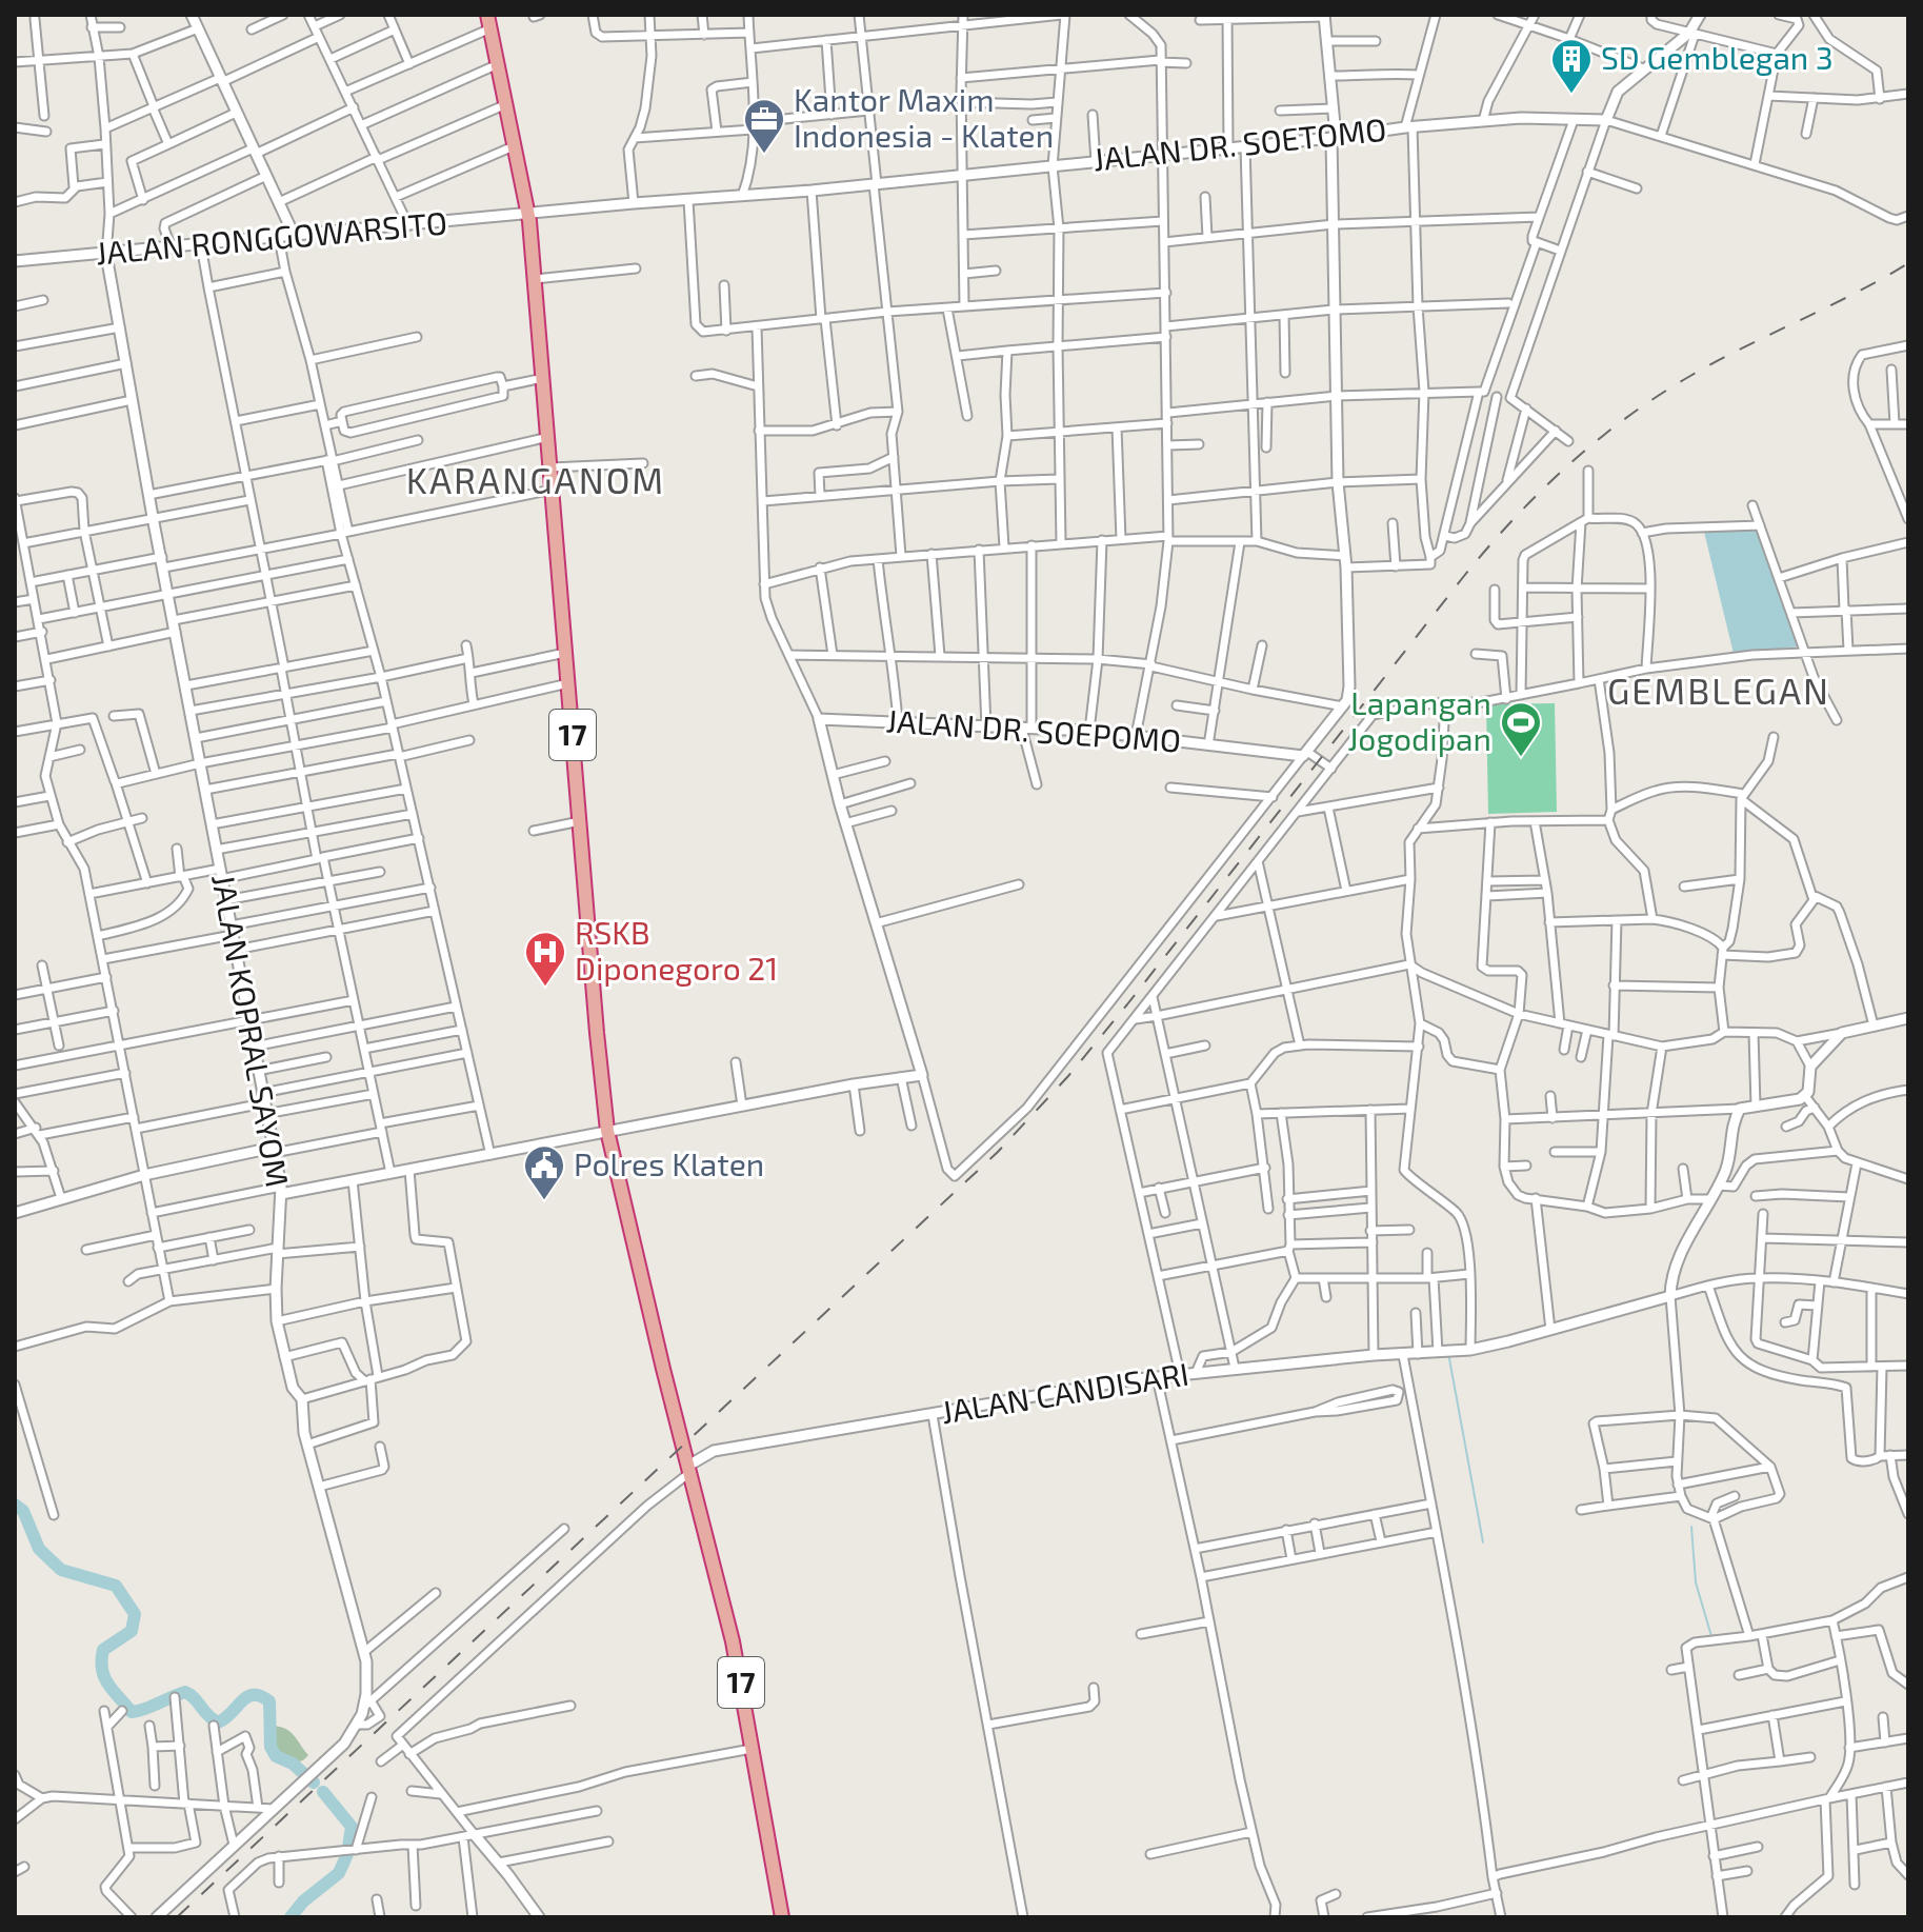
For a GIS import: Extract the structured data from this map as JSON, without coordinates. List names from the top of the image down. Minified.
{"streets":{"highway":["17"],"street":["JALAN DR. SOETOMO","JALAN RONGGOWARSITO","JALAN DR. SOEPOMO","JALAN KOPRAL SAYOM","JALAN CANDISARI"]},"crossings":[["JALAN DR. SOETOMO","JALAN RONGGOWARSITO"],["JALAN DR. SOETOMO","17"],["JALAN RONGGOWARSITO","17"],["JALAN RONGGOWARSITO","JALAN KOPRAL SAYOM"],["17","JALAN CANDISARI"]],"districts":["KARANGANOM","GEMBLEGAN"],"places":{"building":["SD Gemblegan 3"],"office":["Kantor Maxim Indonesia - Klaten"],"sports":["Lapangan Jogodipan"],"hospital":["RSKB Diponegoro 21"],"public building":["Polres Klaten"]}}
